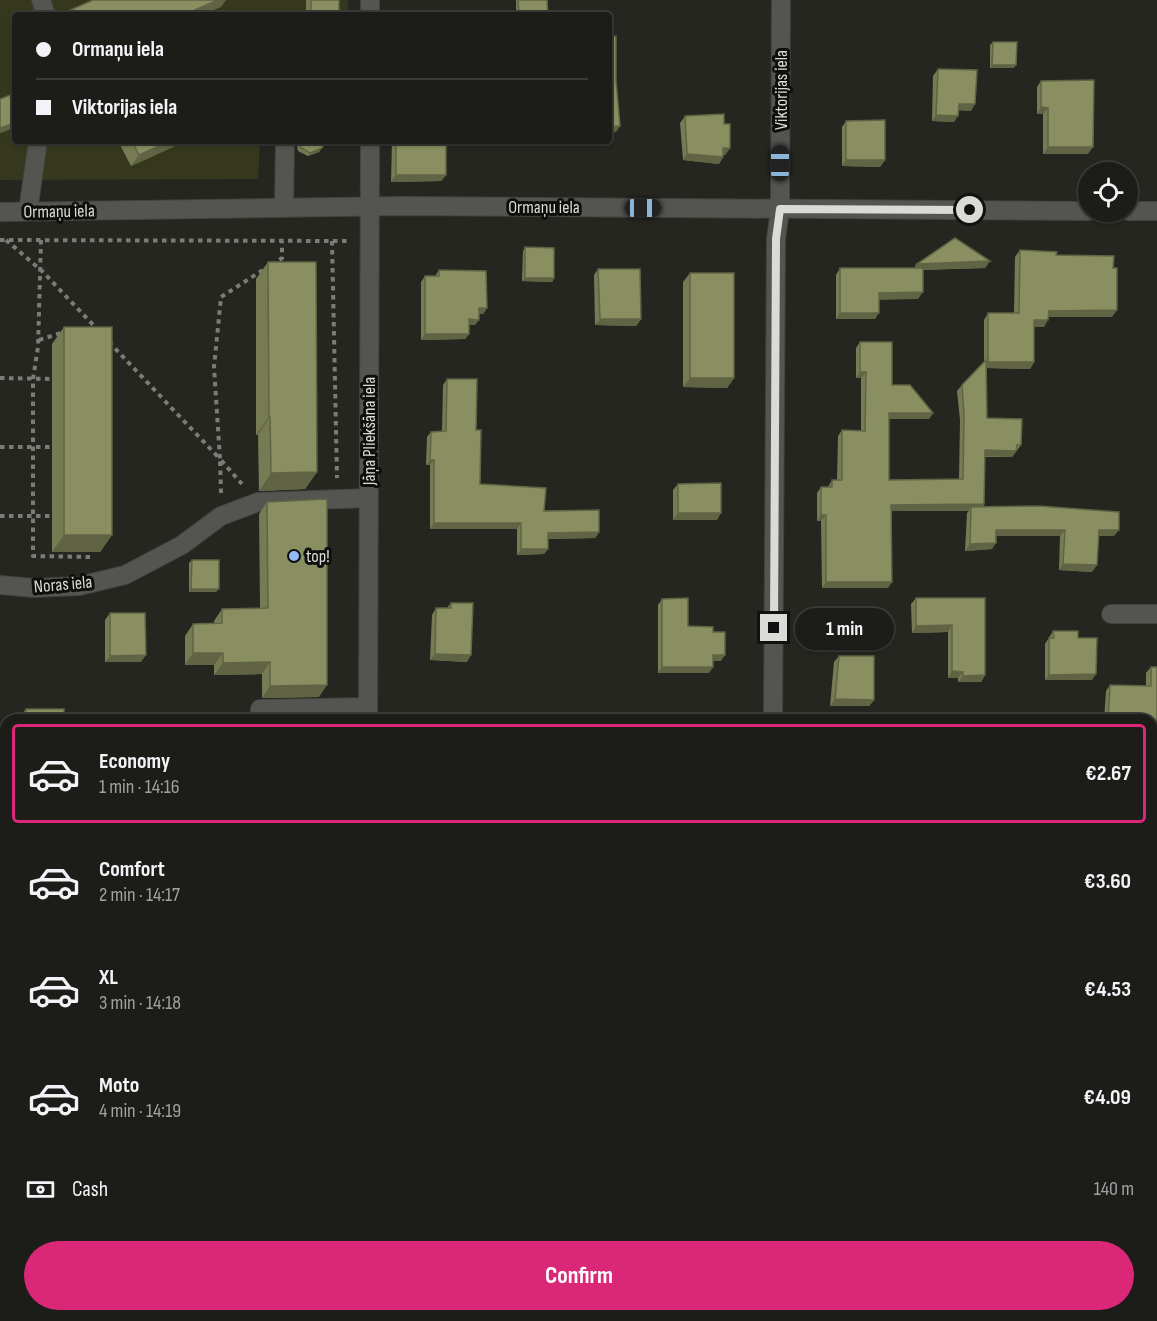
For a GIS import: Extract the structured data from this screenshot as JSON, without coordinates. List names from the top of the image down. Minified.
{"streets":{"street":["Viktorijas iela","Ormaņu iela","Jāņa Pliekšāna iela","Noras iela"]},"crossings":[["Viktorijas iela","Ormaņu iela"],["Ormaņu iela","Jāņa Pliekšāna iela"],["Jāņa Pliekšāna iela","Noras iela"]],"places":["top!"],"page":{"banner":["Ormaņu iela","Viktorijas iela"],"bubble":"1 min","list":[{"name":"Economy","note":"1 min · 14:16","value":"€2.67"},{"name":"Comfort","note":"2 min · 14:17","value":"€3.60"},{"name":"XL","note":"3 min · 14:18","value":"€4.53"},{"name":"Moto","note":"4 min · 14:19","value":"€4.09"}],"pay":["Cash","140 m"],"buttons":"Confirm"}}
